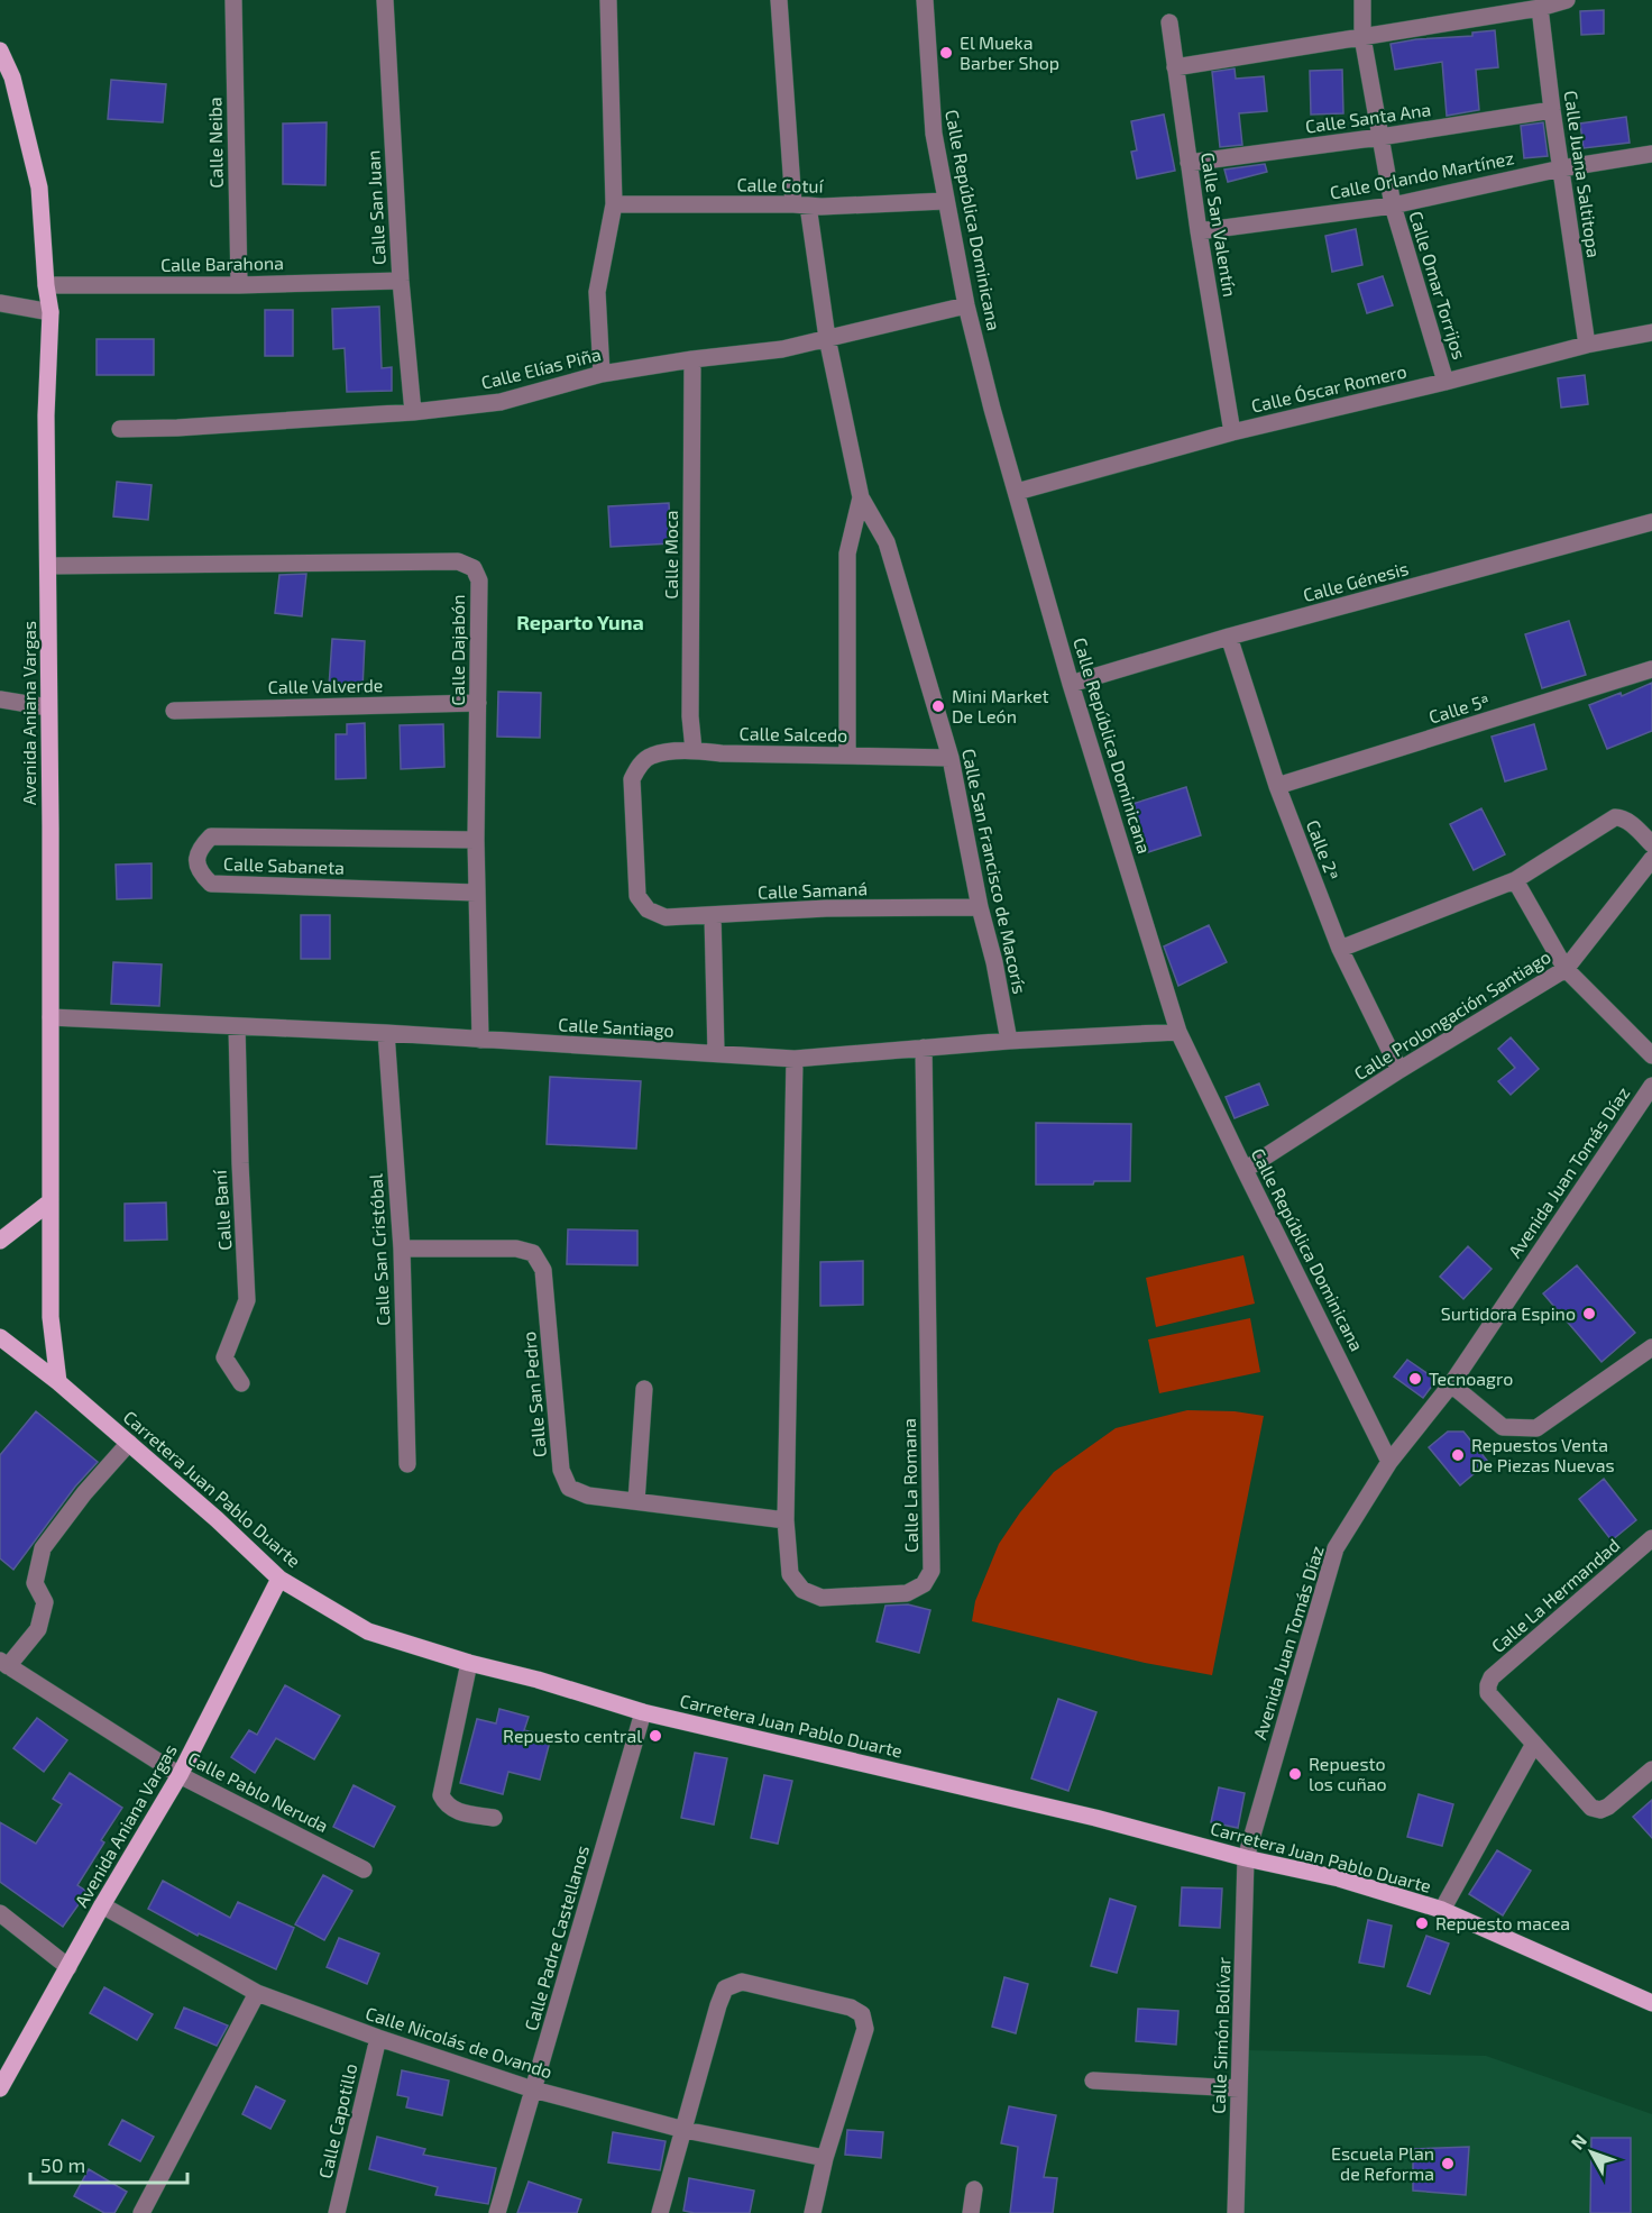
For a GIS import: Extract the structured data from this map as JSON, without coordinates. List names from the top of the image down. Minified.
{"streets":{"main road":["Avenida Aniana Vargas","Carretera Juan Pablo Duarte"],"street":["Calle Santa Ana","Calle Neiba","Calle Juana Saltitopa","Calle Orlando Martínez","Calle Cotuí","Calle San Juan","Calle República Dominicana","Calle San Valentín","Calle Barahona","Calle Omar Torrijos","Calle Elías Piña","Calle Óscar Romero","Calle Moca","Calle Génesis","Calle Dajabón","Calle Valverde","Calle 5ª","Calle Salcedo","Calle 2ª","Calle Sabaneta","Calle San Francisco de Macorís","Calle Samaná","Calle Prolongación Santiago","Calle Santiago","Avenida Juan Tomás Díaz","Calle Baní","Calle San Cristóbal","Calle San Pedro","Calle La Romana","Calle La Hermandad","Calle Pablo Neruda","Calle Padre Castellanos","Calle Simón Bolívar","Calle Nicolás de Ovando","Calle Capotillo"]},"crossings":[["Calle Santa Ana","Calle Juana Saltitopa"],["Calle Santa Ana","Calle San Valentín"],["Calle Santa Ana","Calle Omar Torrijos"],["Calle Neiba","Calle Barahona"],["Calle Juana Saltitopa","Calle Orlando Martínez"],["Calle Juana Saltitopa","Calle Óscar Romero"],["Calle Orlando Martínez","Calle San Valentín"],["Calle Orlando Martínez","Calle Omar Torrijos"],["Calle Cotuí","Calle República Dominicana"],["Calle Cotuí","Calle San Francisco de Macorís"],["Calle San Juan","Calle Barahona"],["Calle San Juan","Calle Elías Piña"],["Calle República Dominicana","Calle Elías Piña"],["Calle República Dominicana","Calle Óscar Romero"],["Calle República Dominicana","Calle Génesis"],["Calle República Dominicana","Calle Prolongación Santiago"],["Calle República Dominicana","Calle Santiago"],["Calle República Dominicana","Avenida Juan Tomás Díaz"],["Calle San Valentín","Calle Óscar Romero"],["Calle Barahona","Avenida Aniana Vargas"],["Calle Omar Torrijos","Calle Óscar Romero"],["Calle Elías Piña","Calle Moca"],["Calle Elías Piña","Calle San Francisco de Macorís"],["Calle Moca","Calle Salcedo"],["Calle Génesis","Calle 2ª"],["Calle Dajabón","Calle Valverde"],["Calle Dajabón","Avenida Aniana Vargas"],["Calle Dajabón","Calle Sabaneta"],["Calle Dajabón","Calle Santiago"],["Calle 5ª","Calle 2ª"],["Avenida Aniana Vargas","Calle Santiago"],["Avenida Aniana Vargas","Carretera Juan Pablo Duarte"],["Avenida Aniana Vargas","Calle Pablo Neruda"],["Avenida Aniana Vargas","Calle Nicolás de Ovando"],["Calle Salcedo","Calle San Francisco de Macorís"],["Calle Salcedo","Calle Samaná"],["Calle 2ª","Calle Prolongación Santiago"],["Calle San Francisco de Macorís","Calle Samaná"],["Calle San Francisco de Macorís","Calle Santiago"],["Calle Santiago","Calle Baní"],["Calle Santiago","Calle San Cristóbal"],["Calle Santiago","Calle La Romana"],["Avenida Juan Tomás Díaz","Carretera Juan Pablo Duarte"],["Avenida Juan Tomás Díaz","Calle Simón Bolívar"],["Calle San Cristóbal","Calle San Pedro"],["Calle San Pedro","Calle La Romana"],["Carretera Juan Pablo Duarte","Calle Padre Castellanos"],["Carretera Juan Pablo Duarte","Calle Simón Bolívar"],["Calle Padre Castellanos","Calle Nicolás de Ovando"],["Calle Nicolás de Ovando","Calle Capotillo"]],"districts":["Reparto Yuna"],"places":["El Mueka Barber Shop","Mini Market De León","Surtidora Espino","Tecnoagro","Repuestos Venta De Piezas Nuevas","Repuesto central","Repuesto los cuñao","Repuesto macea","Escuela Plan de Reforma"],"scale_bar":"50 m","north":"top left"}
